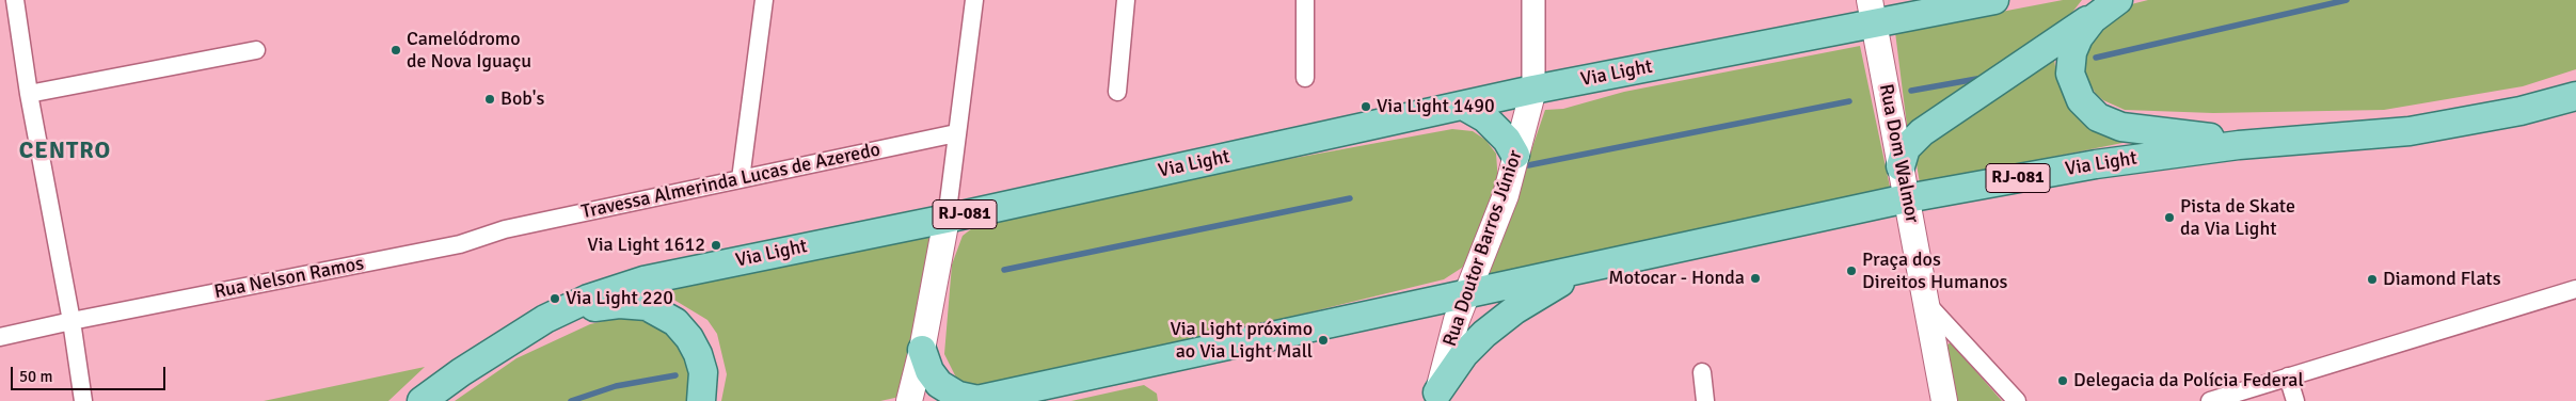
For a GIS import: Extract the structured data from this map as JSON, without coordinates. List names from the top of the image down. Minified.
{"streets":{"main road":["Via Light","Rua Dom Walmor","RJ-081","Rua Doutor Barros Júnior"],"street":["Travessa Almerinda Lucas de Azeredo","Rua Nelson Ramos"]},"crossings":[["Via Light","Rua Dom Walmor"],["Via Light","Rua Doutor Barros Júnior"],["Travessa Almerinda Lucas de Azeredo","Rua Nelson Ramos"]],"districts":["CENTRO"],"places":["Camelódromo de Nova Iguaçu","Bob's","Via Light 1490","Pista de Skate da Via Light","Via Light 1612","Praça dos Direitos Humanos","Motocar - Honda","Diamond Flats","Via Light 220","Via Light próximo ao Via Light Mall","Delegacia da Polícia Federal"],"scale_bar":"50 m"}
